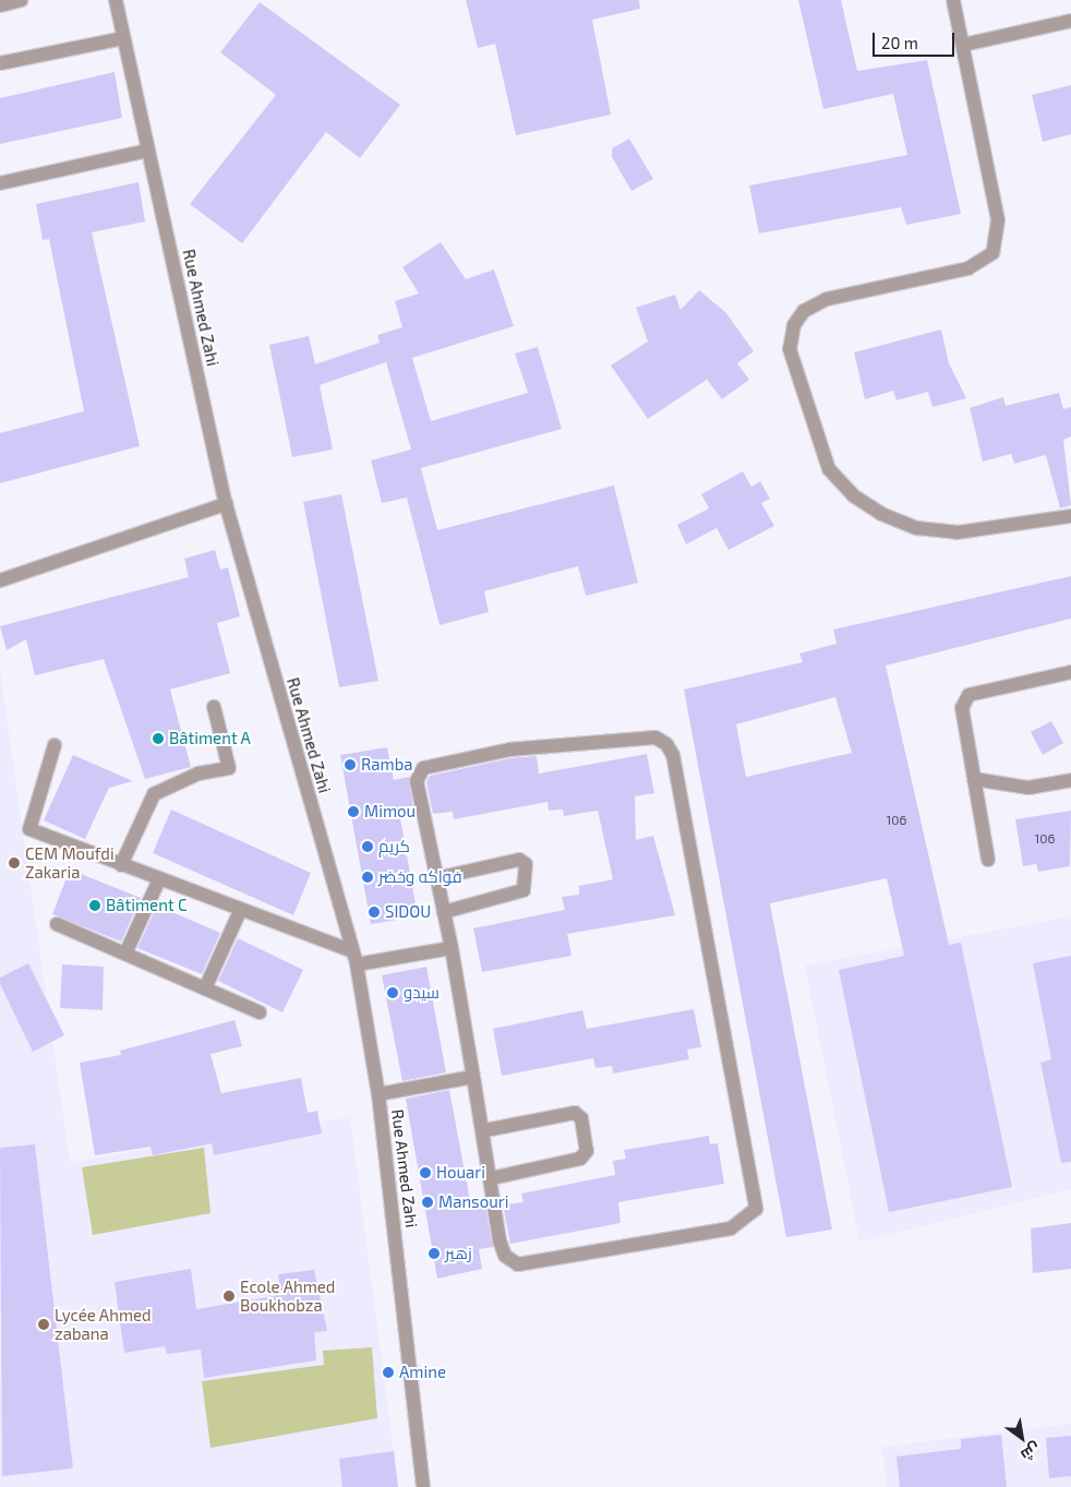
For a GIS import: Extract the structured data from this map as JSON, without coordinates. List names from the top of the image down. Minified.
{"streets":{"street":["Rue Ahmed Zahi"]},"places":["Bâtiment A","Ramba","Mimou","كريم","CEM Moufdi Zakaria","فواكه وخضر","Bâtiment C","SIDOU","سيدو","Houari","Mansouri","زهير","Ecole Ahmed Boukhobza","Lycée Ahmed zabana","Amine"],"house_numbers":["106","106"],"scale_bar":"20 m","north":"bottom right"}
